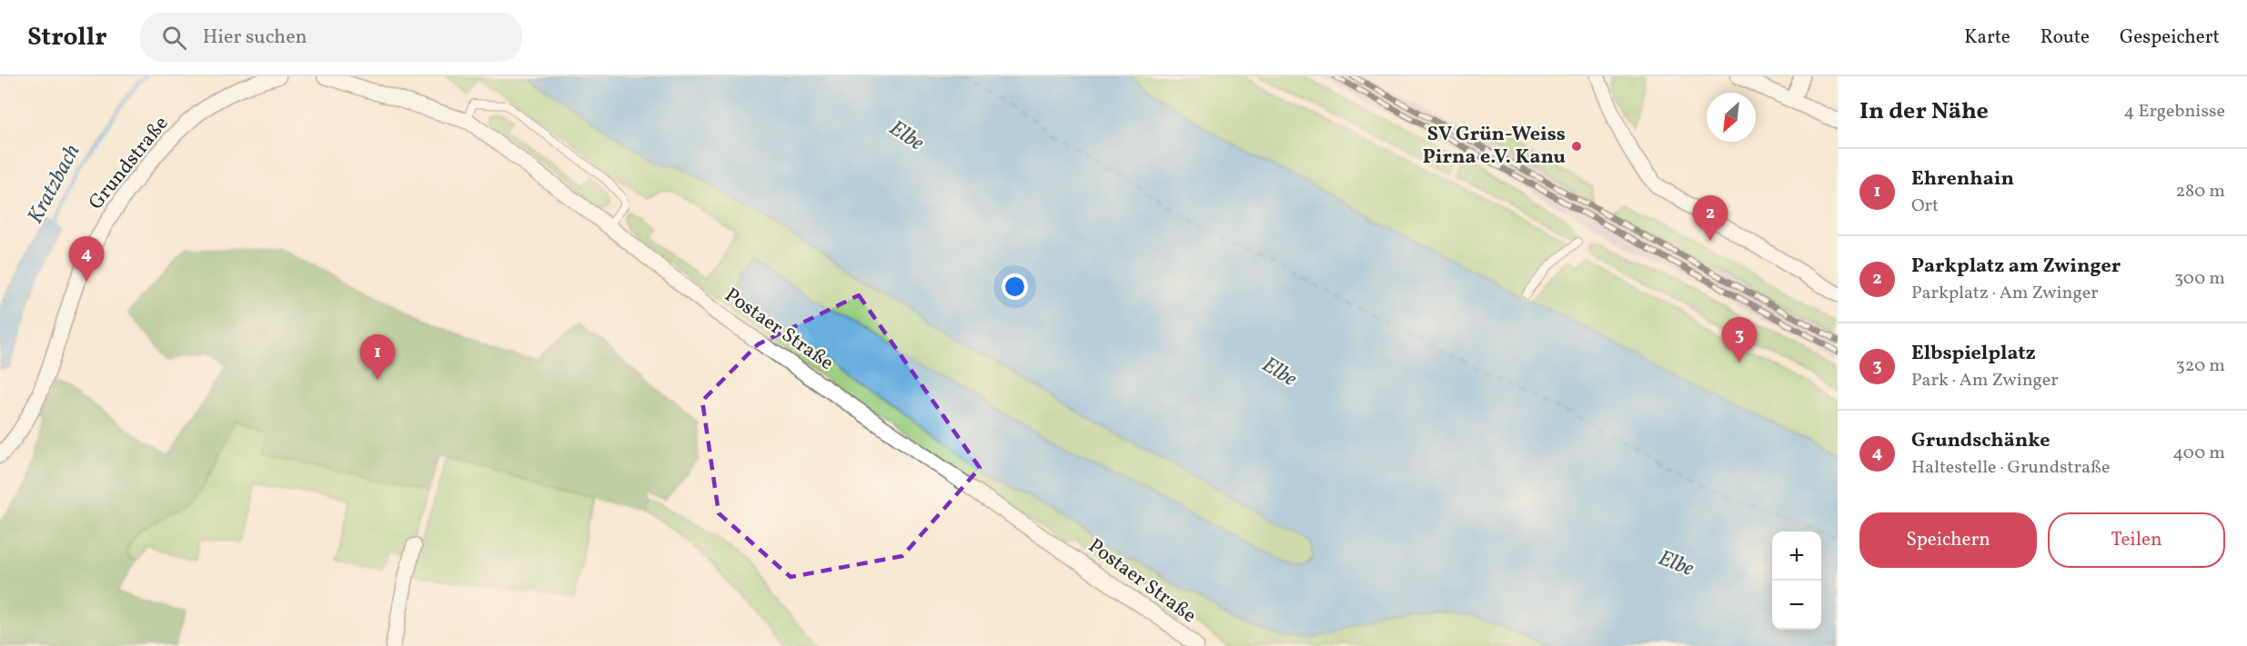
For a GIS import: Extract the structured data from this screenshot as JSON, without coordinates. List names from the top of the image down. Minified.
{"streets":{"street":["Grundstraße","Postaer Straße"]},"water":["Elbe","Kratzbach"],"places":["SV Grün-Weiss Pirna e.V. Kanu"],"north":"bottom left","page":{"header":"Strollr","search":"Hier suchen","nav":["Karte","Route","Gespeichert"],"heading":["In der Nähe","4 Ergebnisse"],"list":[{"mark":"1","name":"Ehrenhain","note":"Ort","value":"280 m"},{"mark":"2","name":"Parkplatz am Zwinger","note":"Parkplatz · Am Zwinger","value":"300 m"},{"mark":"3","name":"Elbspielplatz","note":"Park · Am Zwinger","value":"320 m"},{"mark":"4","name":"Grundschänke","note":"Haltestelle · Grundstraße","value":"400 m"}],"pins":["2","4","3","1"],"buttons":["Speichern","Teilen"],"map_buttons":["+","−"]}}
